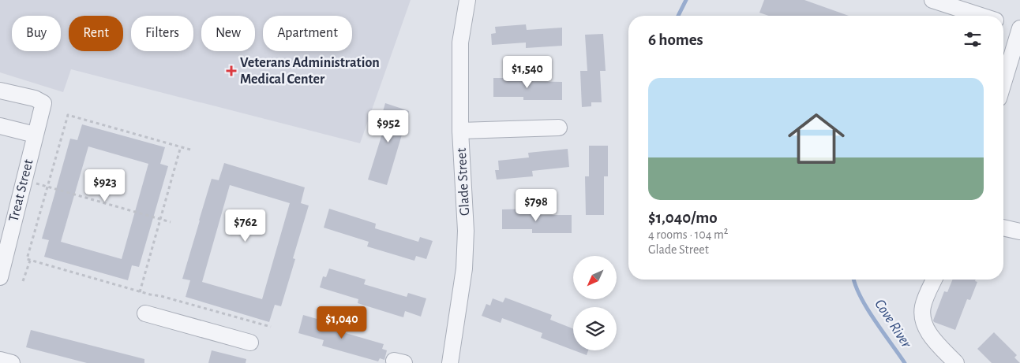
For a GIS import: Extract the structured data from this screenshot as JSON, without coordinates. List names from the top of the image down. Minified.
{"streets":{"street":["Glade Street","Treat Street"]},"water":["Cove River"],"places":{"health":["Veterans Administration Medical Center"]},"north":"bottom left","page":{"chip":["Buy","Rent","Filters","New","Apartment"],"heading":"6 homes","price":["$1,540","$952","$923","$798","$762","$1,040"],"list":[{"name":"$1,040/mo","note":"4 rooms · 104 m² · Glade Street"}]}}
